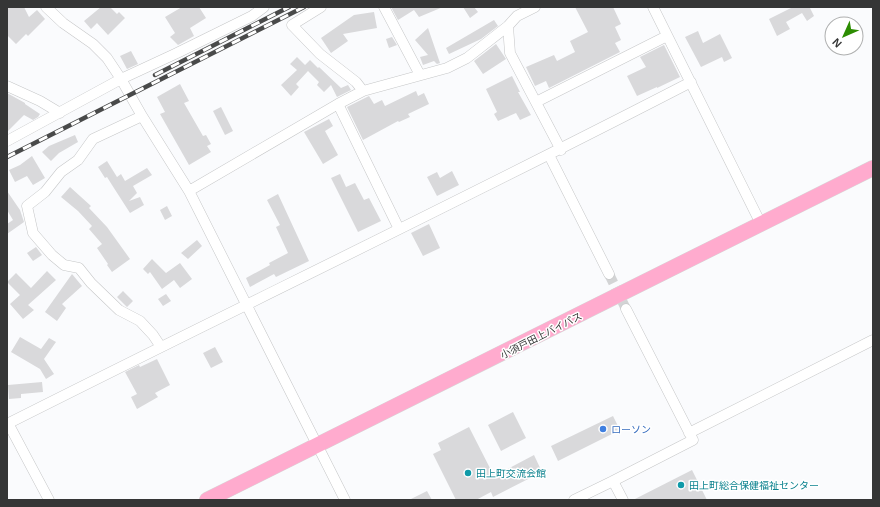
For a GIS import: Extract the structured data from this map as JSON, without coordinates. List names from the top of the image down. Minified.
{"streets":{"highway":["小須戸田上バイパス"]},"places":["ローソン","田上町交流会館","田上町総合保健福祉センター"],"north":"bottom left"}
